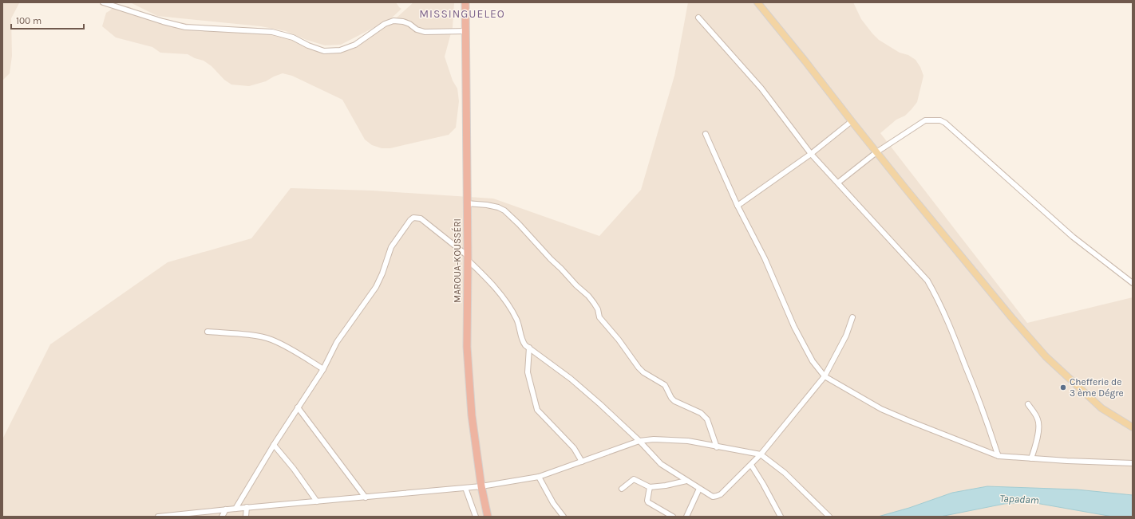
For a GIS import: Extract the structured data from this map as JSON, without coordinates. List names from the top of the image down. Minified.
{"streets":{"highway":["MAROUA-KOUSSÉRI"]},"districts":["MISSINGUELEO"],"water":["Tapadam"],"places":["Chefferie de 3 ème Dégre"],"scale_bar":"100 m"}
